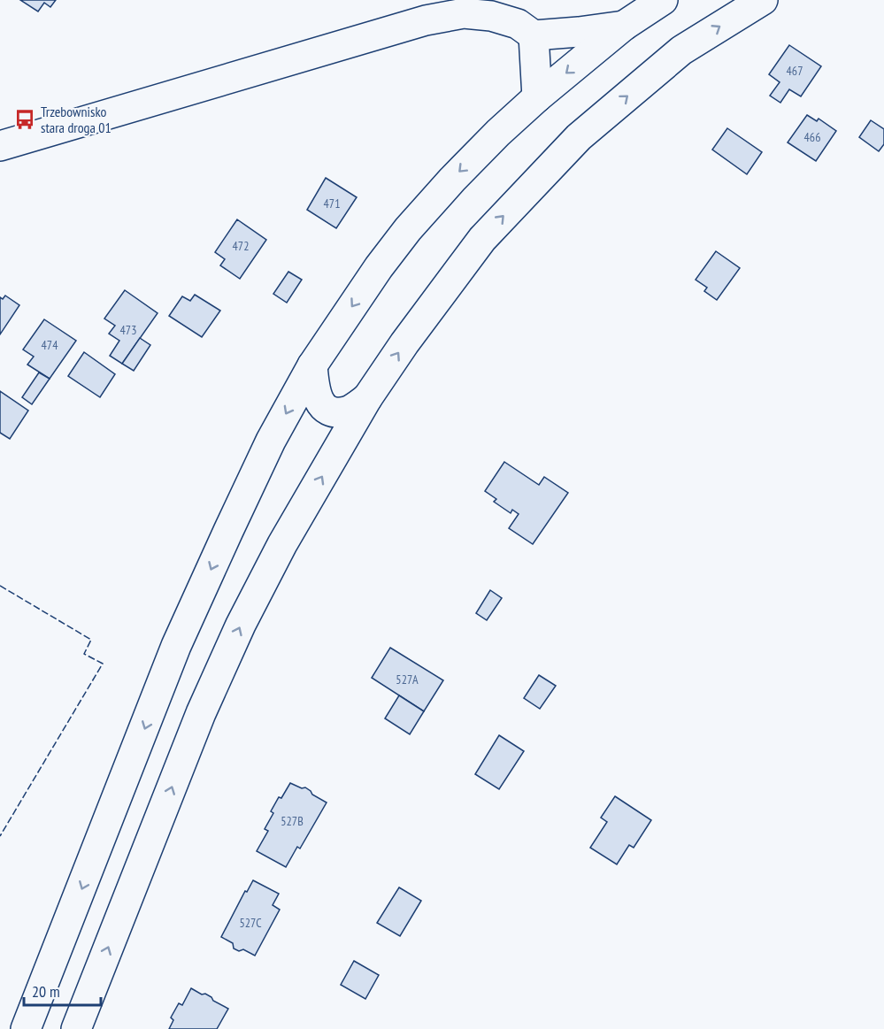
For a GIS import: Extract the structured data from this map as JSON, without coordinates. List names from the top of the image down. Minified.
{"places":{"bus stop":["Trzebownisko stara droga 01"]},"house_numbers":["467","466","471","472","473","474","527A","527B","527C"],"scale_bar":"20 m"}
